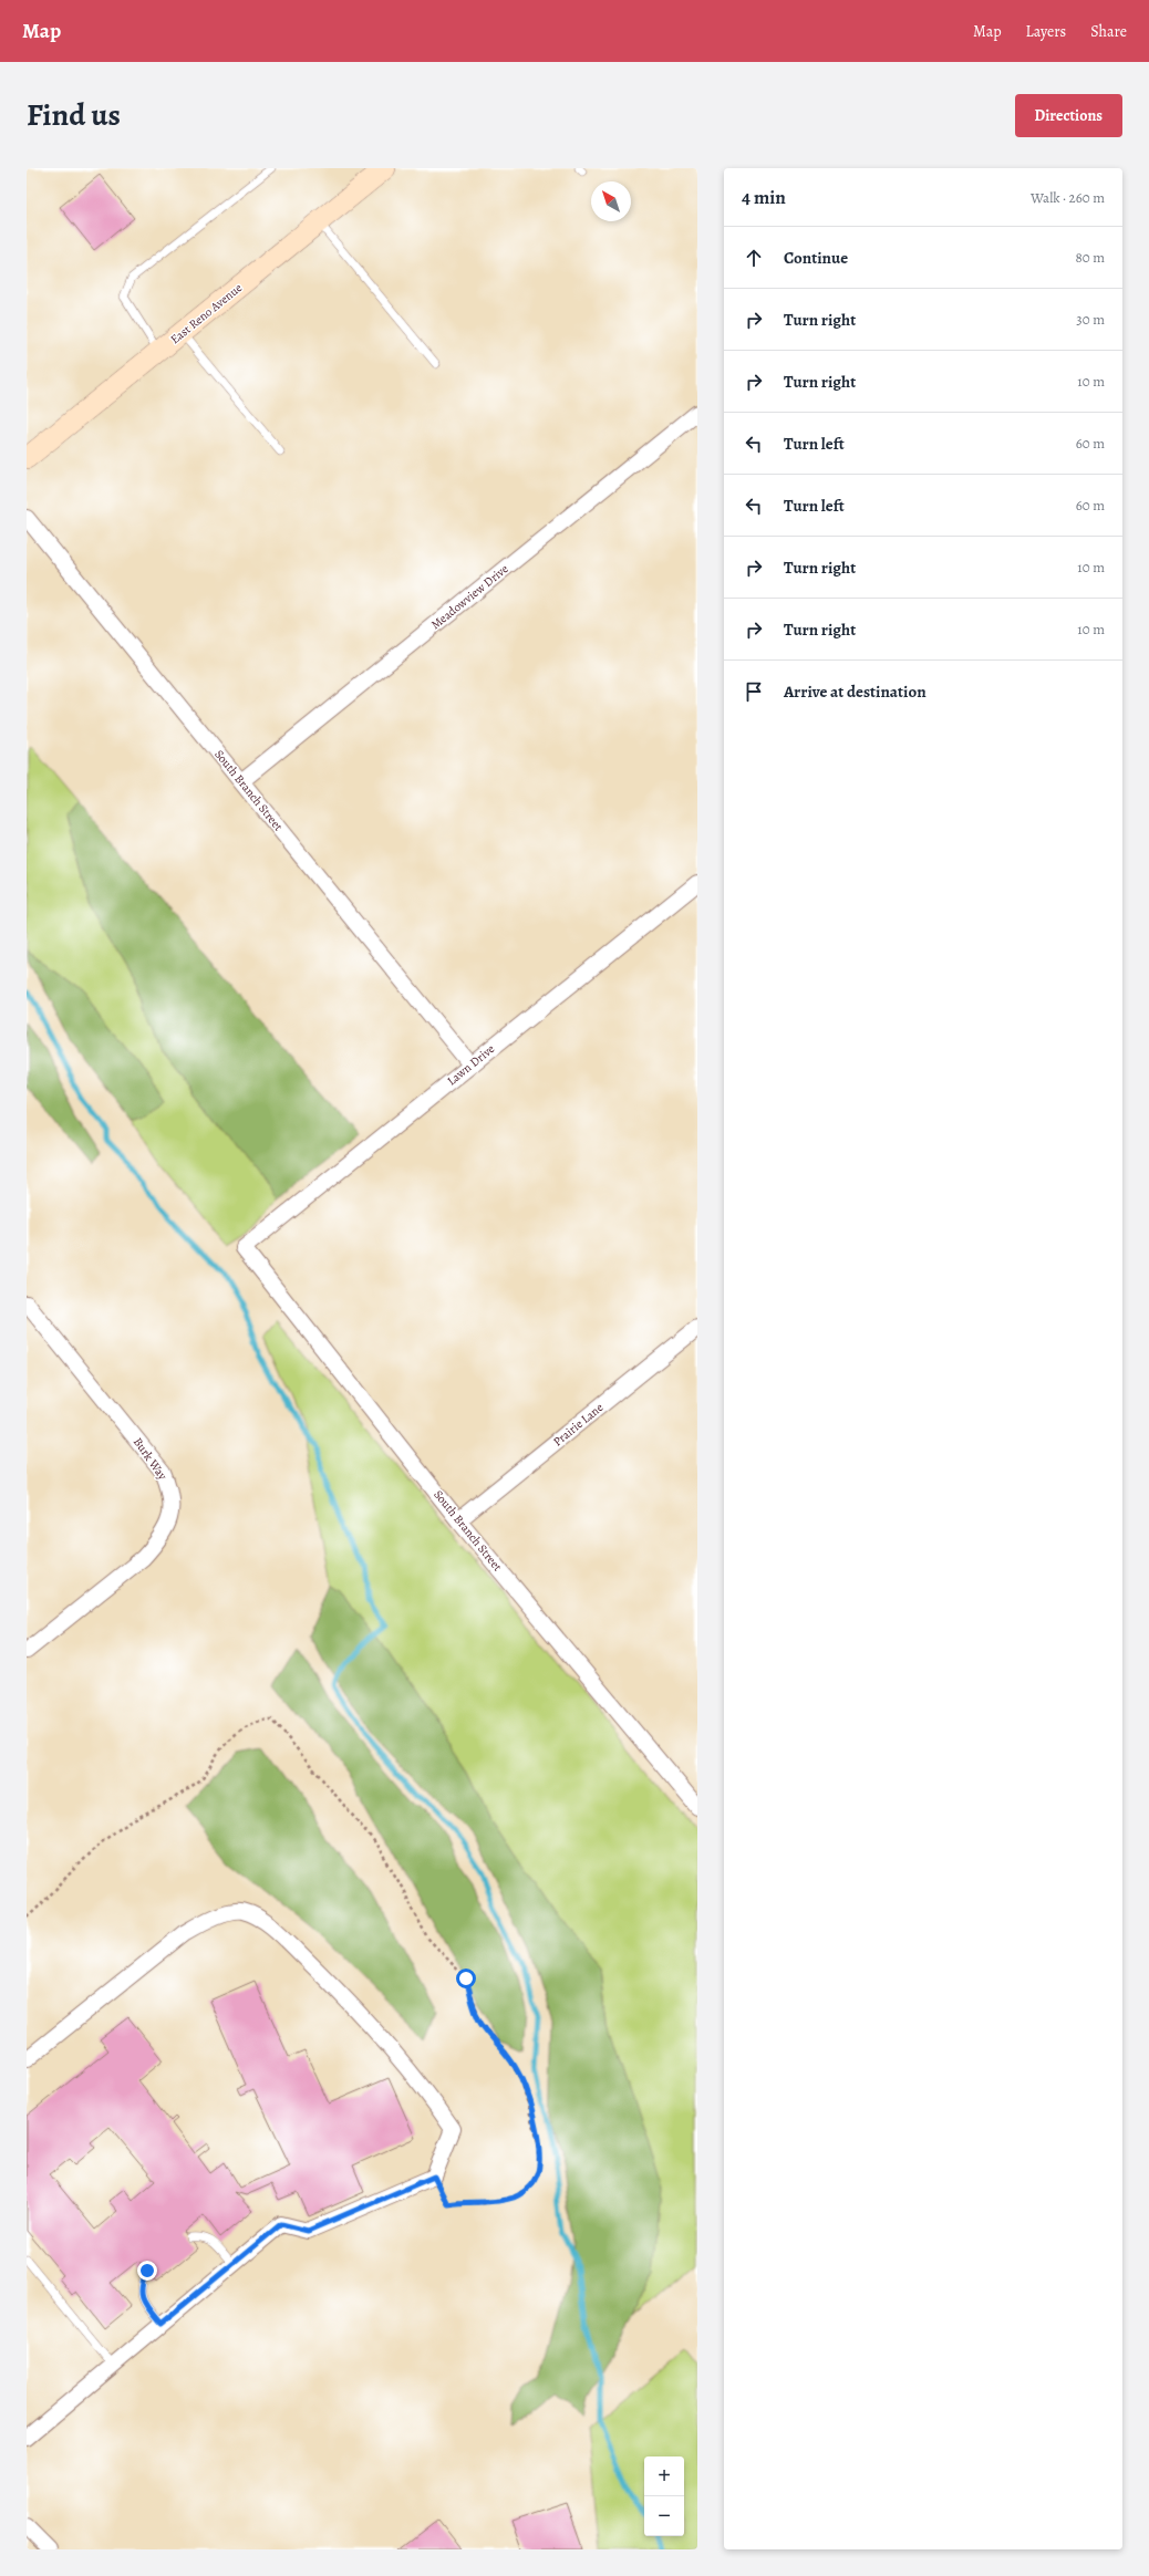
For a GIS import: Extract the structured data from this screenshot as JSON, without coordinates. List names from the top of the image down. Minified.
{"streets":{"main road":["East Reno Avenue"],"street":["Meadowview Drive","South Branch Street","Lawn Drive","Prairie Lane","Burk Way"]},"crossings":[["Meadowview Drive","South Branch Street"],["South Branch Street","Lawn Drive"],["South Branch Street","Prairie Lane"]],"north":"top left","page":{"header":"Map","nav":["Map","Layers","Share"],"title":"Find us","buttons":"Directions","heading":["4 min","Walk · 260 m"],"list":[["Continue","80 m"],["Turn right","30 m"],["Turn right","10 m"],["Turn left","60 m"],["Turn left","60 m"],["Turn right","10 m"],["Turn right","10 m"],"Arrive at destination"],"map_buttons":["+","−"]}}
